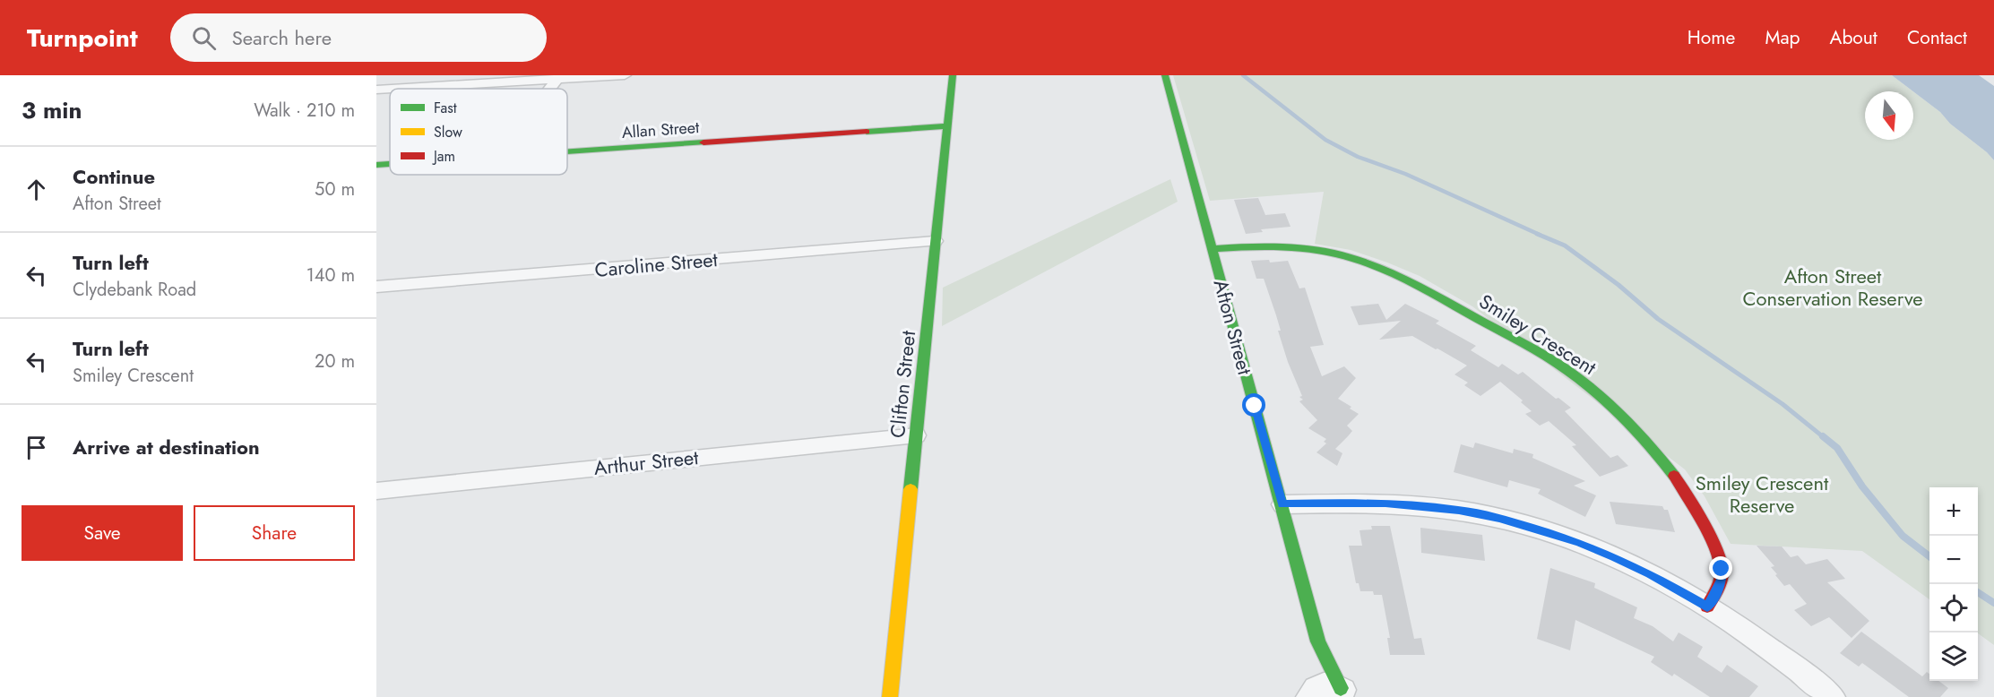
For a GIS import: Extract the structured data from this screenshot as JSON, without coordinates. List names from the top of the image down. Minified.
{"streets":{"street":["Allan Street","Caroline Street","Afton Street","Smiley Crescent","Clifton Street","Arthur Street"]},"crossings":[["Allan Street","Clifton Street"],["Caroline Street","Clifton Street"],["Afton Street","Smiley Crescent"],["Clifton Street","Arthur Street"]],"parks":["Afton Street Conservation Reserve","Smiley Crescent Reserve"],"legend":["Fast","Slow","Jam"],"north":"bottom","page":{"header":"Turnpoint","search":"Search here","nav":["Home","Map","About","Contact"],"heading":["3 min","Walk · 210 m"],"list":[["Continue","Afton Street","50 m"],["Turn left","Clydebank Road","140 m"],["Turn left","Smiley Crescent","20 m"],"Arrive at destination"],"map_buttons":["+","−"],"buttons":["Save","Share"]}}
